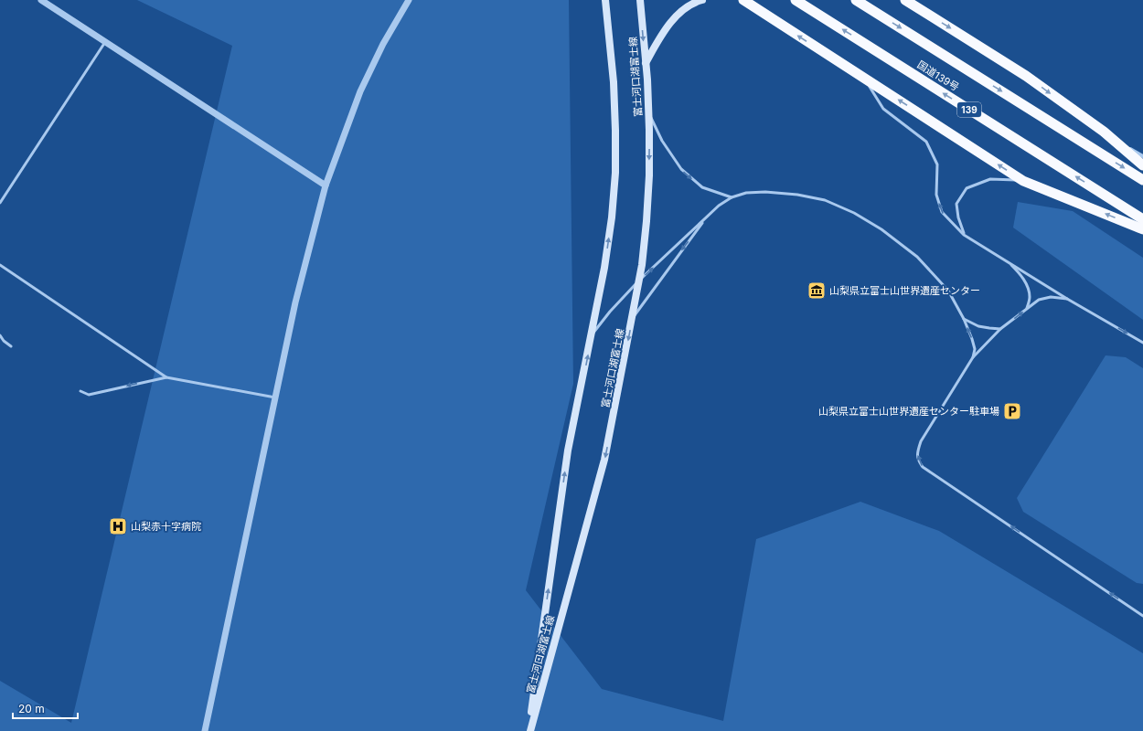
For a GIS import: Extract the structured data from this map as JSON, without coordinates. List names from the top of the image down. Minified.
{"streets":{"highway":["国道139号","139"],"main road":["富士河口湖富士線"]},"places":{"museum":["山梨県立富士山世界遺産センター"],"parking":["山梨県立富士山世界遺産センター駐車場"],"hospital":["山梨赤十字病院"]},"scale_bar":"20 m"}
